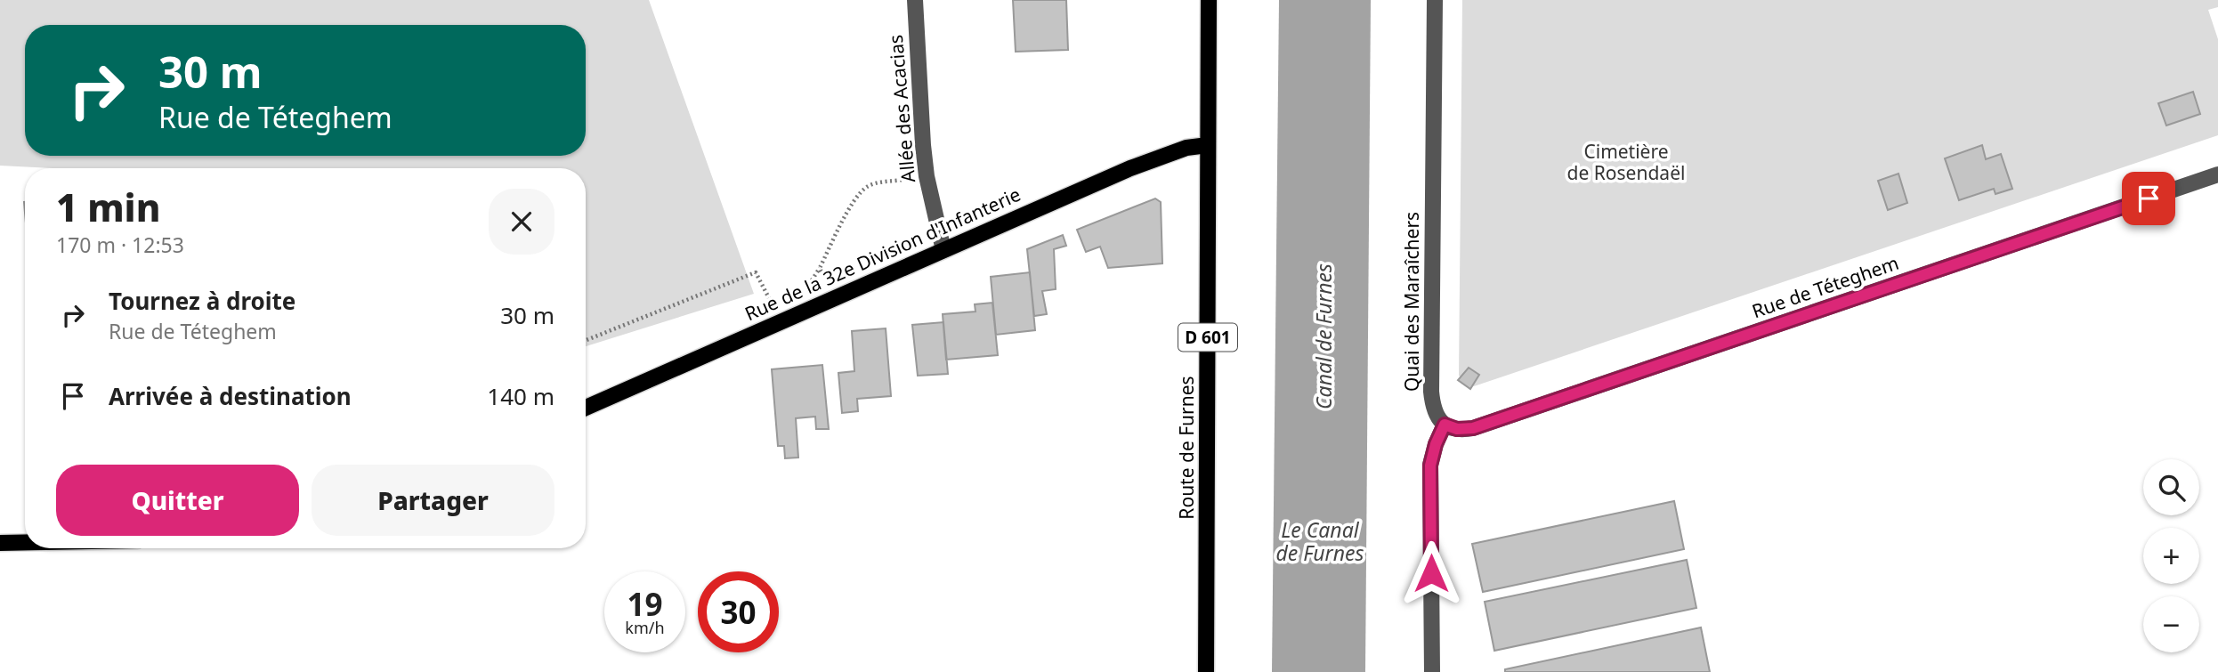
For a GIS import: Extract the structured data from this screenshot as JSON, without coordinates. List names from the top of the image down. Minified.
{"streets":{"main road":["Rue de la 32e Division d'Infanterie","D 601","Route de Furnes"],"street":["Allée des Acacias","Rue de Téteghem","Quai des Maraîchers"]},"crossings":[["Allée des Acacias","Rue de la 32e Division d'Infanterie"],["Rue de la 32e Division d'Infanterie","Route de Furnes"],["Rue de Téteghem","Quai des Maraîchers"]],"water":["Canal de Furnes","Le Canal de Furnes"],"parks":["Cimetière de Rosendaël"],"page":{"turn":["30 m","Rue de Téteghem"],"heading":["1 min","170 m · 12:53"],"list":[{"name":"Tournez à droite","note":"Rue de Téteghem","value":"30 m"},{"name":"Arrivée à destination","value":"140 m"}],"buttons":["Quitter","Partager"],"map_buttons":["+","−"],"speed":"19 km/h","limit":"30"}}
